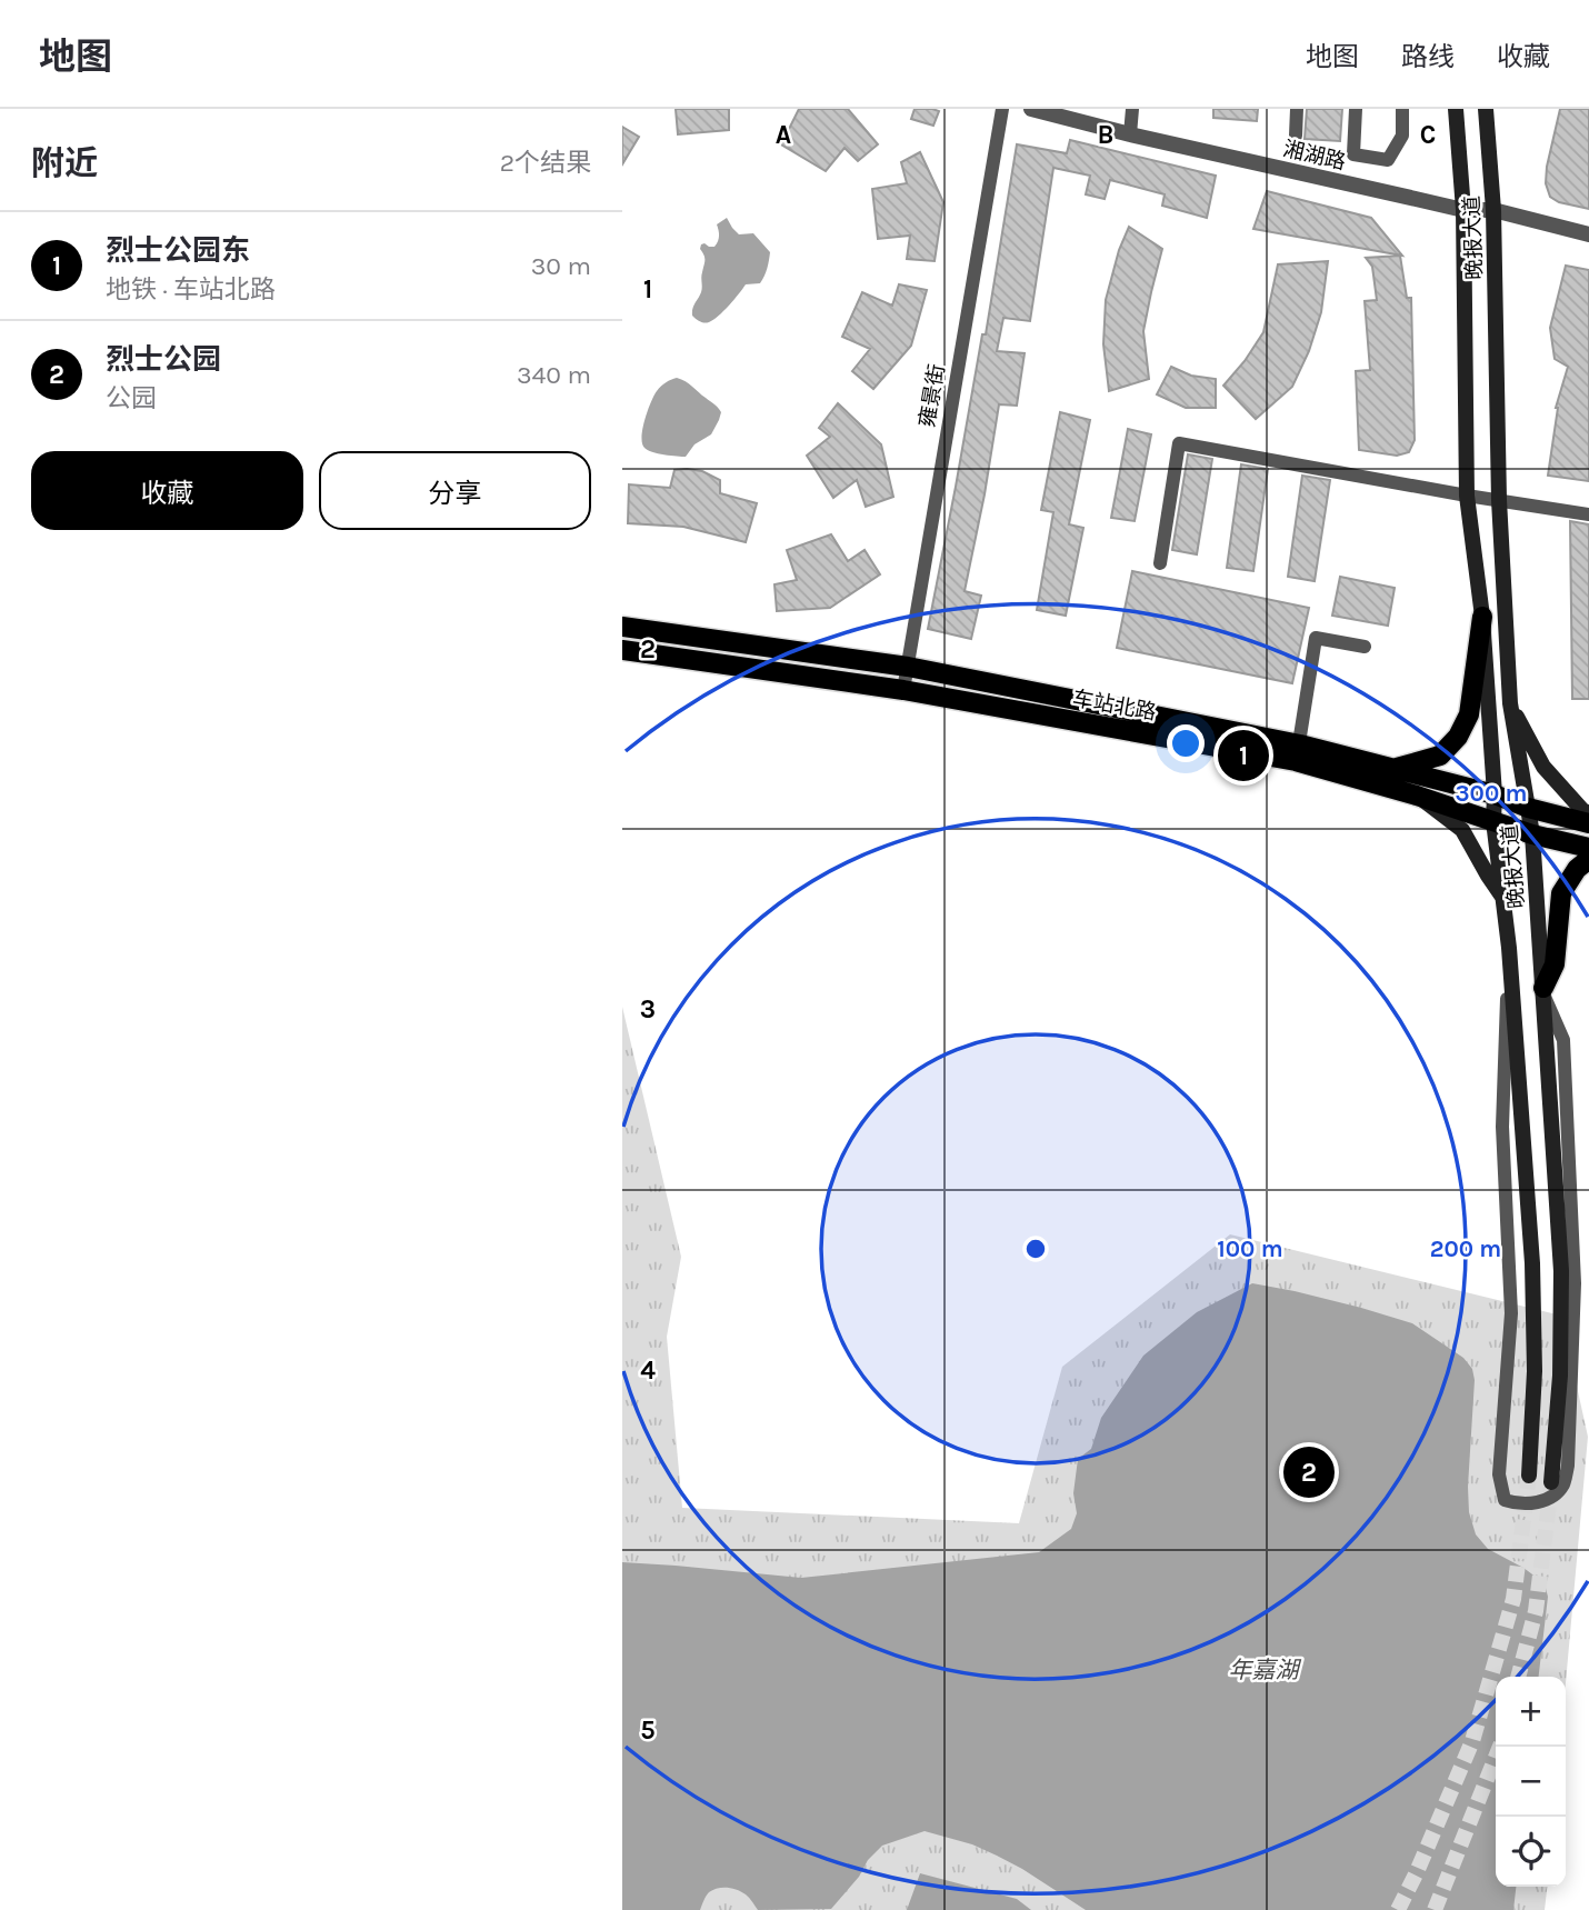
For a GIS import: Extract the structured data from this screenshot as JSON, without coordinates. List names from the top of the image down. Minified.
{"streets":{"main road":["晚报大道","车站北路"],"street":["湘湖路","雍景街"]},"crossings":[["湘湖路","晚报大道"],["晚报大道","车站北路"],["雍景街","车站北路"]],"water":["年嘉湖"],"page":{"header":"地图","nav":["地图","路线","收藏"],"heading":["附近","2个结果"],"list":[{"mark":"1","name":"烈士公园东","note":"地铁 · 车站北路","value":"30 m"},{"mark":"2","name":"烈士公园","note":"公园","value":"340 m"}],"buttons":["收藏","分享"],"pins":["1","2"],"map_buttons":["+","−"]},"grid":{"columns":["A","B","C"],"rows":["1","2","3","4","5"]},"rings":["300 m","100 m","200 m"]}
